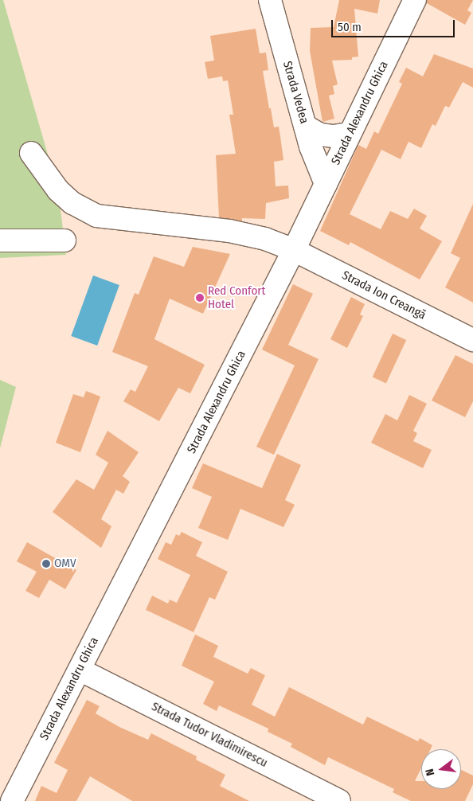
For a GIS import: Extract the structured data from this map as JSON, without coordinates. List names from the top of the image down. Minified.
{"streets":{"street":["Strada Vedea","Strada Alexandru Ghica","Strada Ion Creangă","Strada Tudor Vladimirescu"]},"crossings":[["Strada Vedea","Strada Alexandru Ghica"],["Strada Alexandru Ghica","Strada Ion Creangă"],["Strada Alexandru Ghica","Strada Tudor Vladimirescu"]],"places":["Red Confort Hotel","OMV"],"scale_bar":"50 m","north":"left"}
